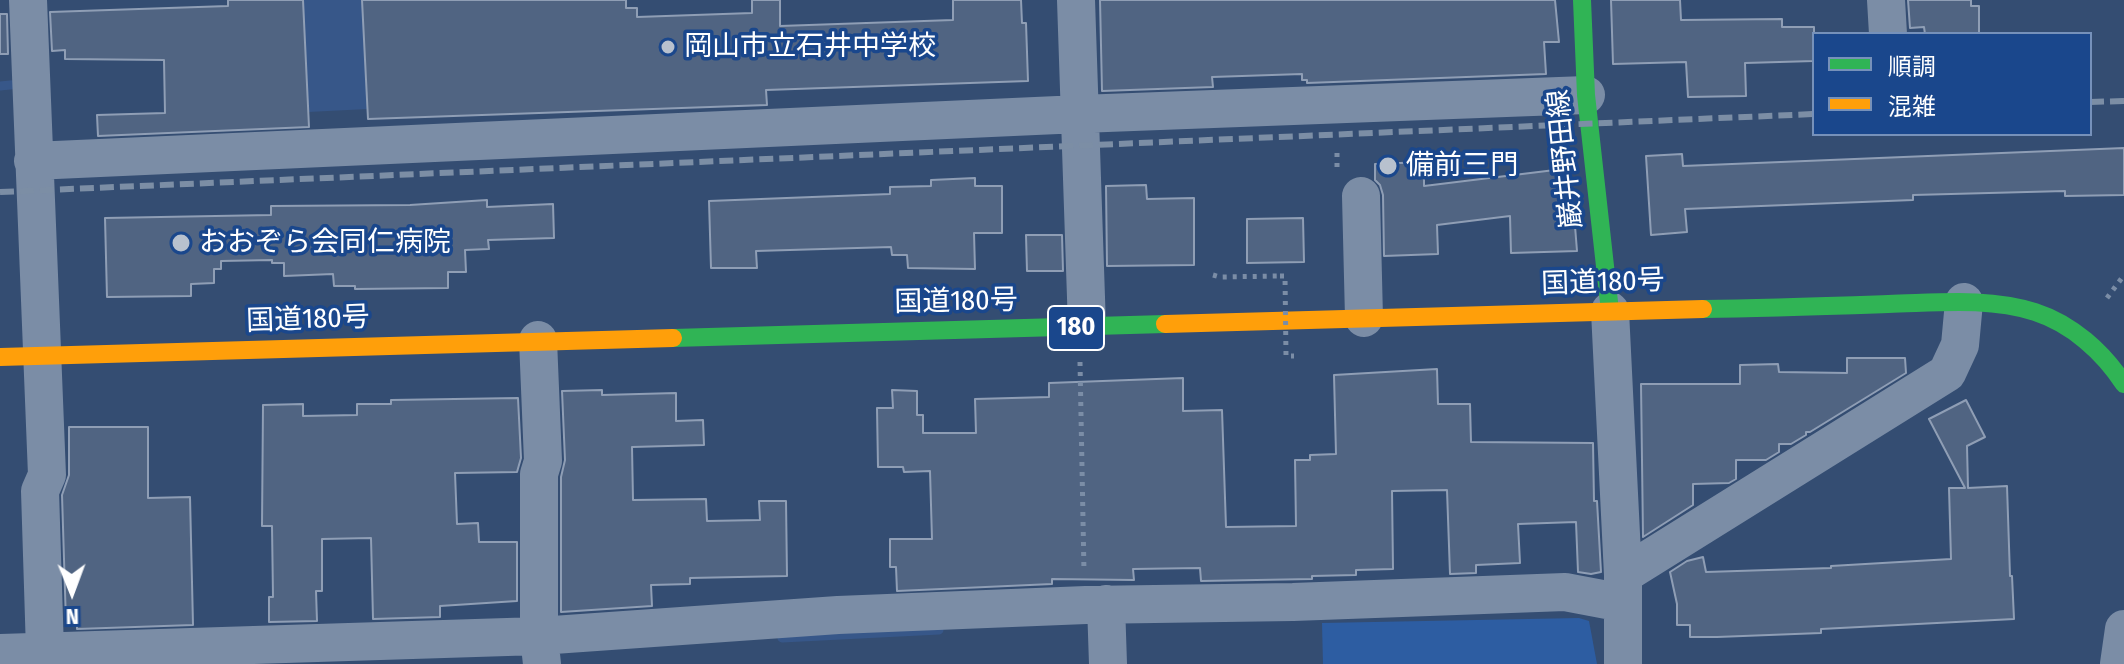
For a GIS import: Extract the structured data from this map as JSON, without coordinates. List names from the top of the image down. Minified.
{"streets":{"main road":["巌井野田線","国道180号","180"]},"crossings":[["巌井野田線","国道180号"]],"places":["岡山市立石井中学校","備前三門","おおぞら会同仁病院"],"legend":["順調","混雑"],"north":"bottom"}
